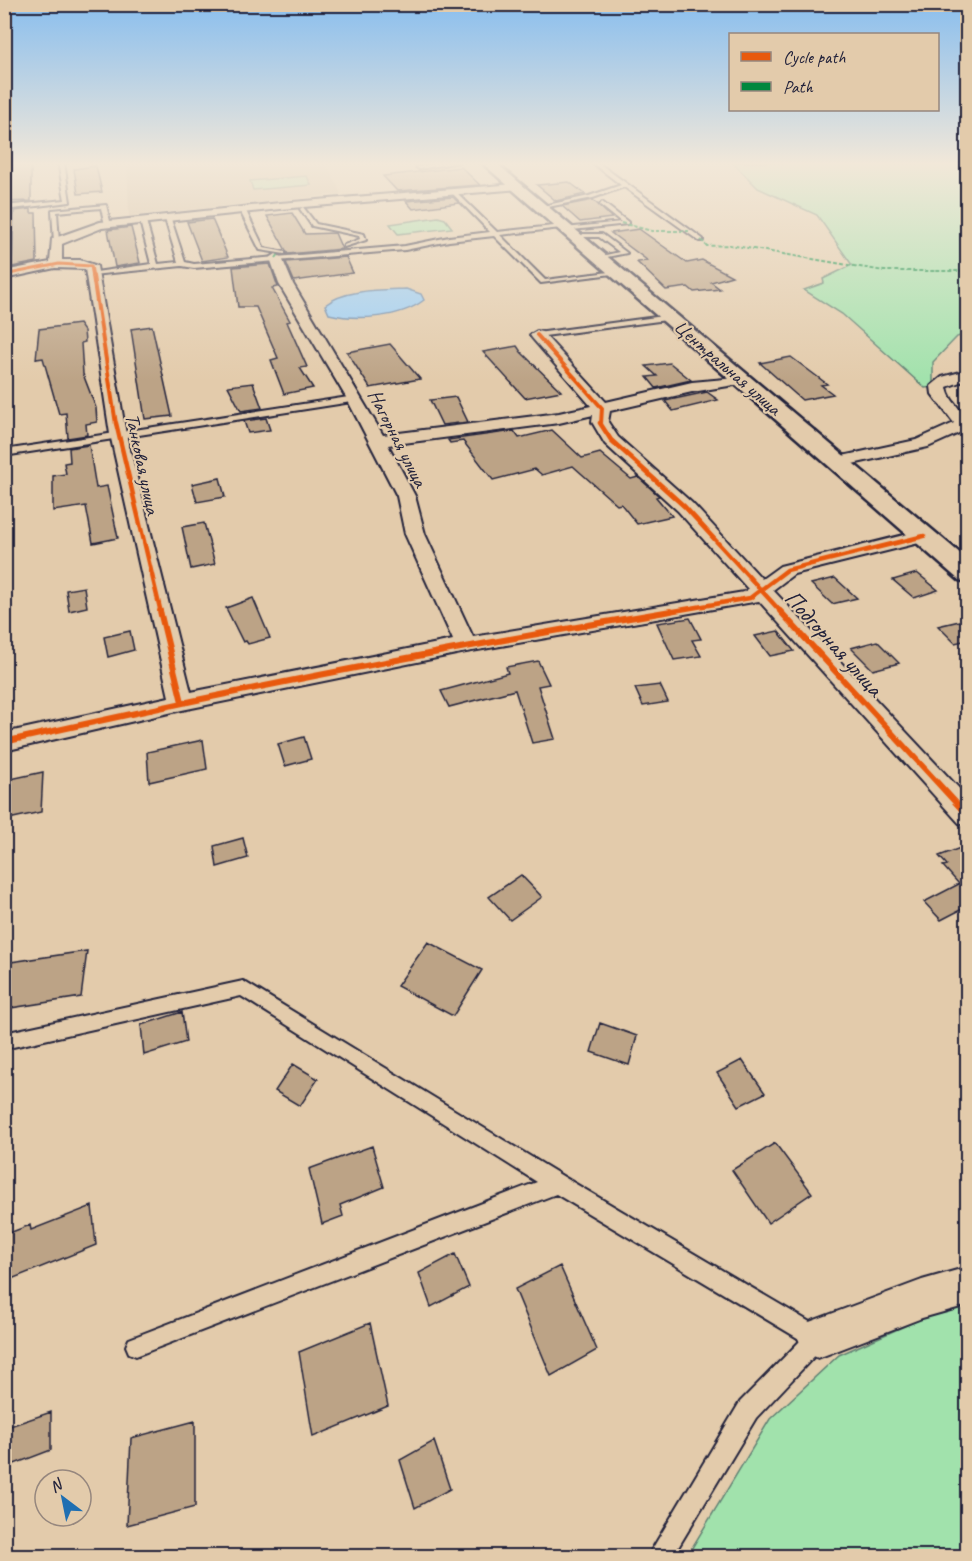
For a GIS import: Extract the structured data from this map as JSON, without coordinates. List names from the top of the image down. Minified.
{"streets":{"street":["Центральная улица","Нагорная улица","Танковая улица","Подгорная улица"]},"legend":["Cycle path","Path"],"north":"top left"}
